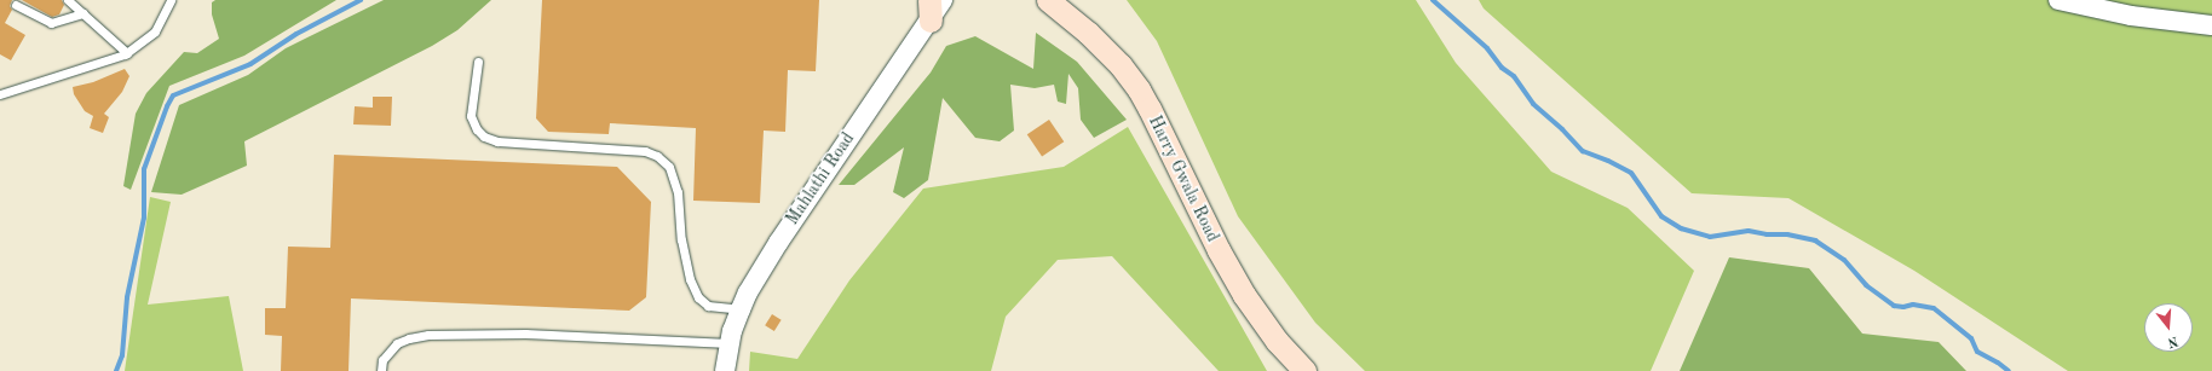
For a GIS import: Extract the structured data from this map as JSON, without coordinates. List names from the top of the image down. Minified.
{"streets":{"main road":["Harry Gwala Road"],"street":["Mahlathi Road"]},"north":"bottom"}
